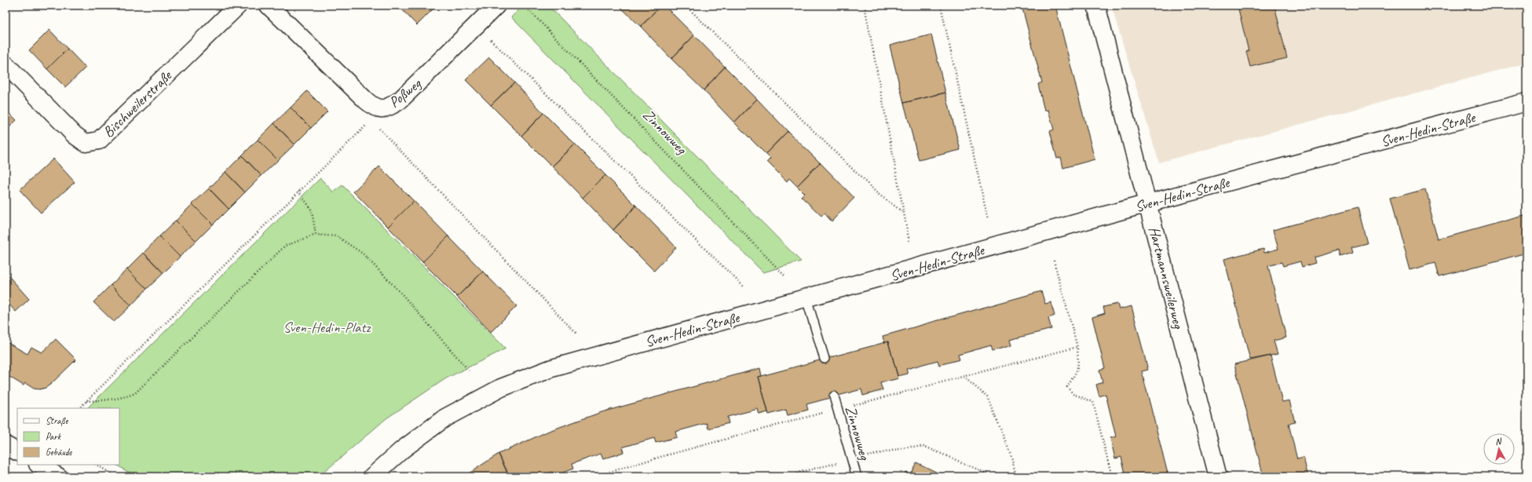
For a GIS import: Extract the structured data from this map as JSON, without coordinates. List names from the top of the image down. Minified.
{"streets":{"street":["Poßweg","Bischweilerstraße","Sven-Hedin-Straße","Hartmannsweilerweg"],"lane":["Zinnowweg"]},"crossings":[["Sven-Hedin-Straße","Hartmannsweilerweg"]],"parks":["Sven-Hedin-Platz"],"legend":["Straße","Park","Gebäude"],"north":"top"}
